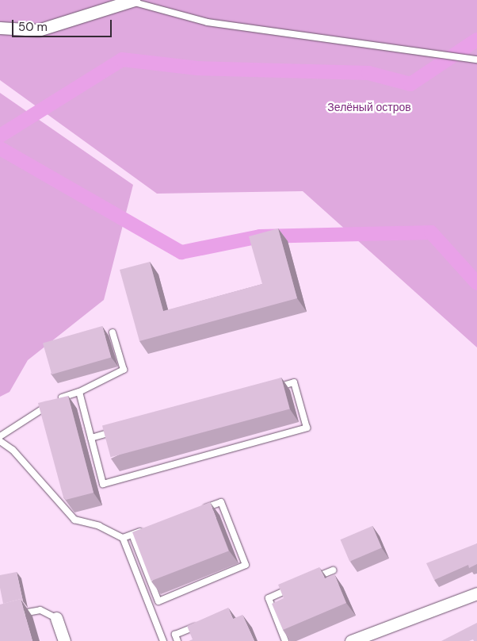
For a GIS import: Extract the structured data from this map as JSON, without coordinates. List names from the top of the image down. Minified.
{"parks":["Зелёный остров"],"scale_bar":"50 m"}
